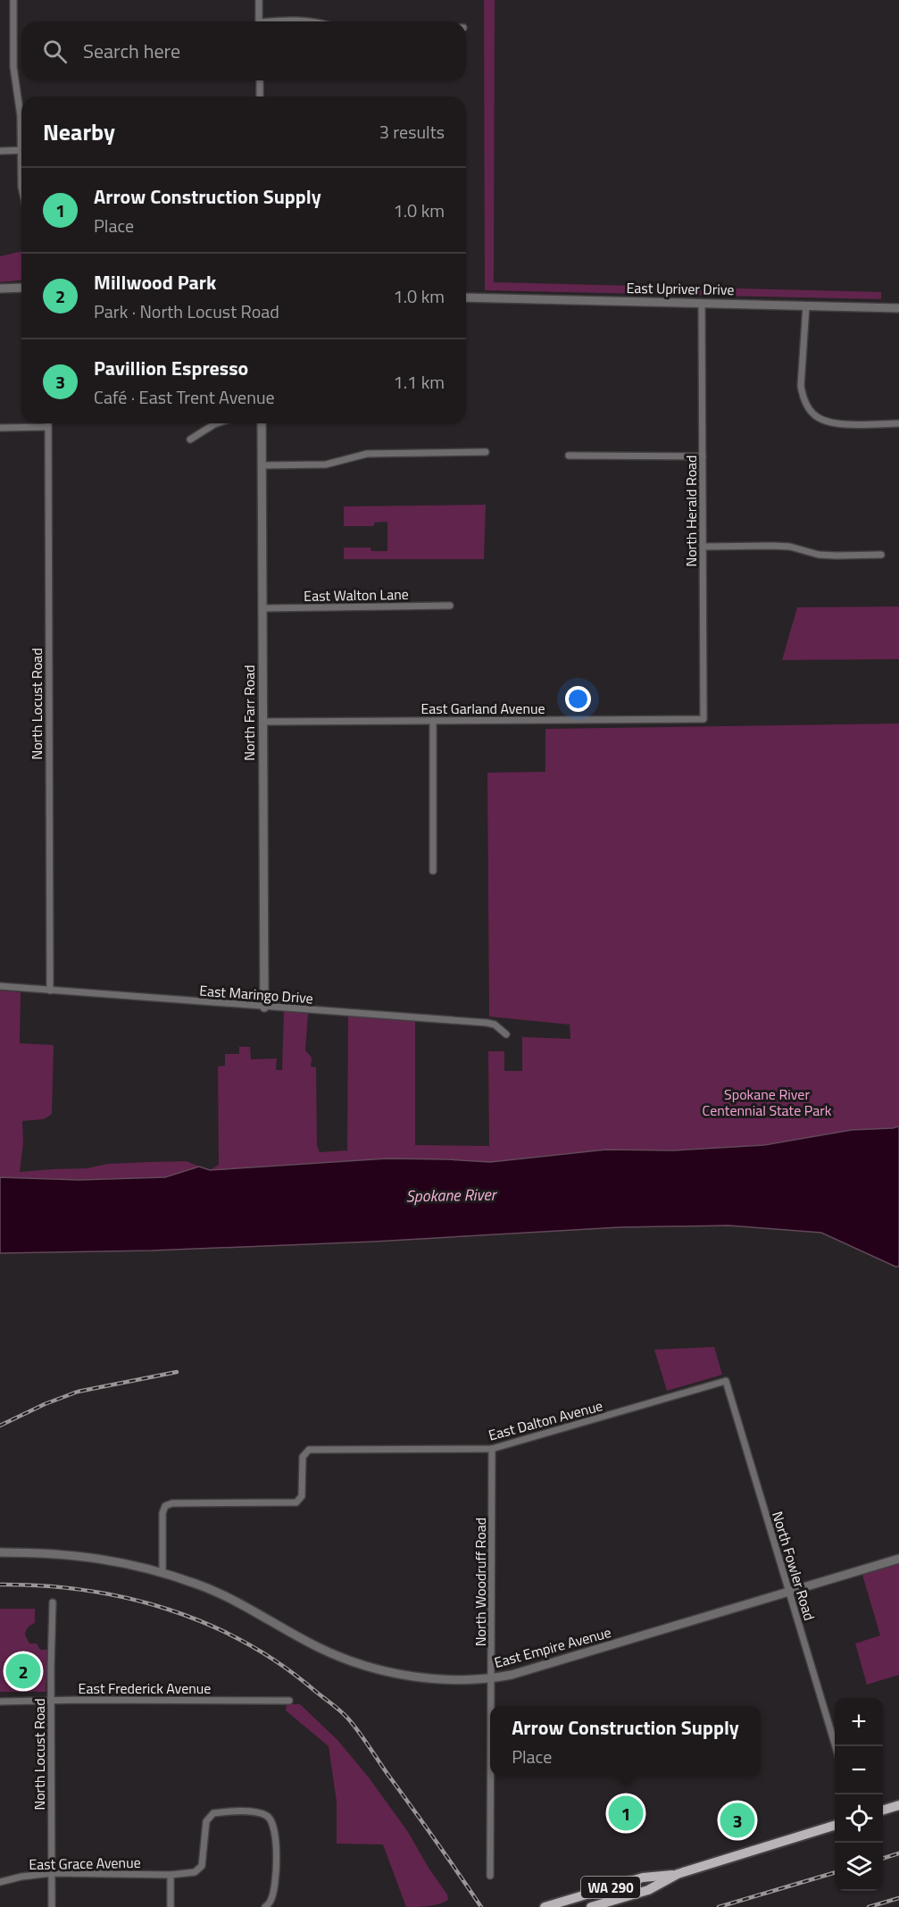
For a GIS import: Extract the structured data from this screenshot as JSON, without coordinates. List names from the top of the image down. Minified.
{"streets":{"main road":["WA 290"],"street":["East Upriver Drive","North Herald Road","East Walton Lane","North Locust Road","East Garland Avenue","North Farr Road","East Maringo Drive","East Dalton Avenue","North Fowler Road","North Woodruff Road","East Empire Avenue","East Frederick Avenue","East Grace Avenue"]},"crossings":[["East Upriver Drive","North Herald Road"],["North Herald Road","East Garland Avenue"],["East Walton Lane","North Farr Road"],["North Locust Road","East Maringo Drive"],["North Locust Road","East Frederick Avenue"],["North Locust Road","East Grace Avenue"],["East Garland Avenue","North Farr Road"],["North Farr Road","East Maringo Drive"],["East Dalton Avenue","North Fowler Road"],["East Dalton Avenue","North Woodruff Road"],["East Dalton Avenue","East Empire Avenue"],["North Fowler Road","East Empire Avenue"],["North Woodruff Road","East Empire Avenue"]],"water":["Spokane River"],"parks":["Spokane River Centennial State Park"],"page":{"search":"Search here","heading":["Nearby","3 results"],"list":[{"mark":"1","name":"Arrow Construction Supply","note":"Place","value":"1.0 km"},{"mark":"2","name":"Millwood Park","note":"Park · North Locust Road","value":"1.0 km"},{"mark":"3","name":"Pavillion Espresso","note":"Café · East Trent Avenue","value":"1.1 km"}],"pins":["2","1","3"],"map_buttons":["+","−"],"popup":["Arrow Construction Supply","Place"]}}
